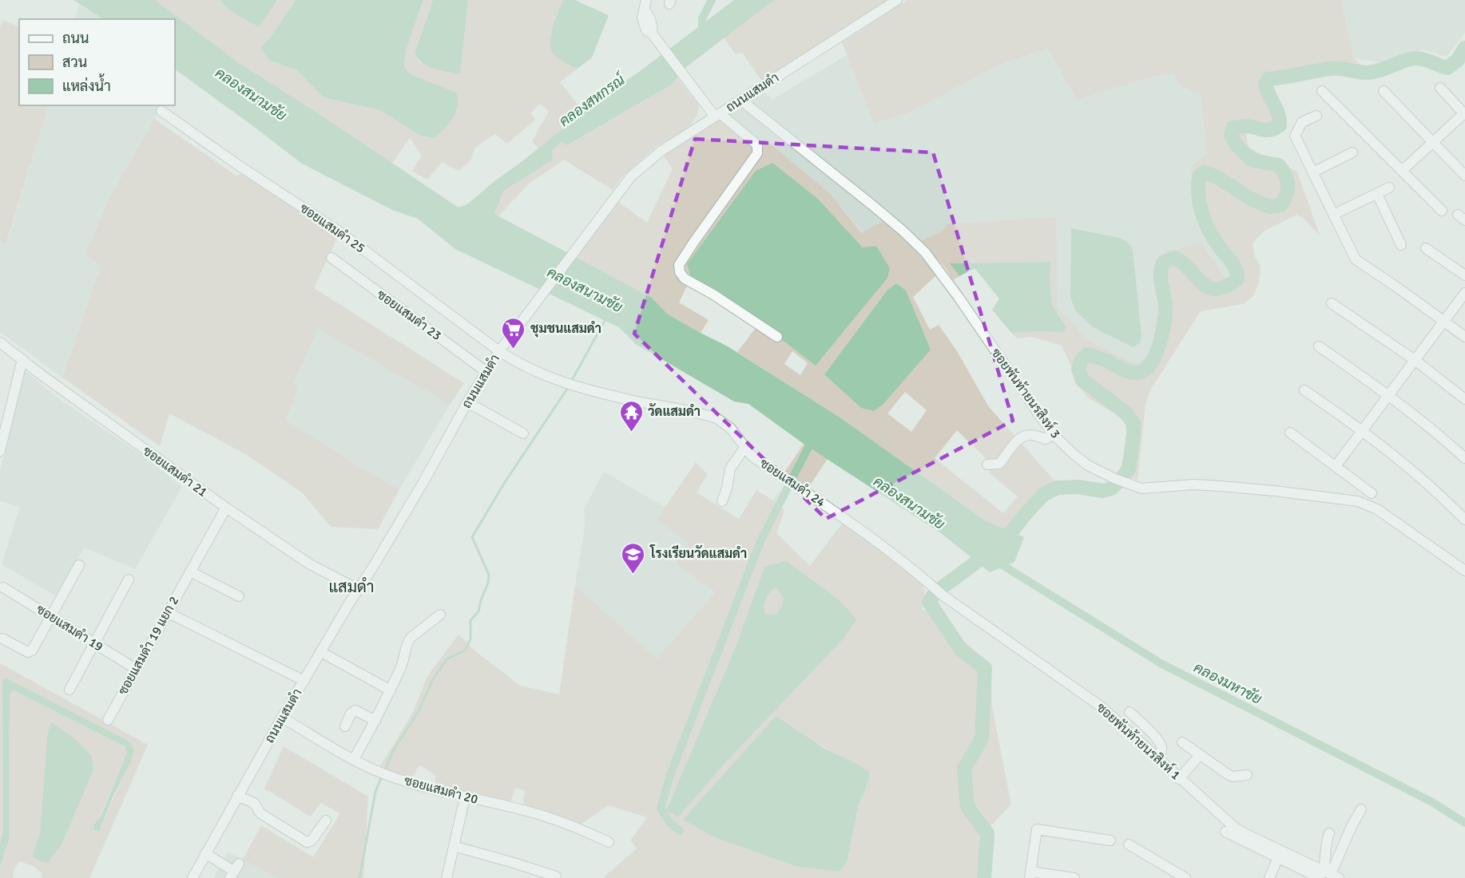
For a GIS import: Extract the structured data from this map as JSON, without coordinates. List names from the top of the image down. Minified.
{"streets":{"street":["ถนนแสมดำ","ซอยแสมดำ 25","ซอยแสมดำ 23","ซอยพันท้ายนรสิงห์ 3","ซอยแสมดำ 21","ซอยแสมดำ 24","ซอยแสมดำ 19","ซอยแสมดำ 19 แยก 2","ซอยพันท้ายนรสิงห์ 1","ซอยแสมดำ 20"]},"crossings":[["ถนนแสมดำ","ซอยแสมดำ 25"],["ถนนแสมดำ","ซอยแสมดำ 23"],["ถนนแสมดำ","ซอยพันท้ายนรสิงห์ 3"],["ถนนแสมดำ","ซอยแสมดำ 21"],["ถนนแสมดำ","ซอยแสมดำ 24"],["ถนนแสมดำ","ซอยแสมดำ 20"],["ซอยแสมดำ 25","ซอยแสมดำ 24"],["ซอยแสมดำ 21","ซอยแสมดำ 19 แยก 2"],["ซอยแสมดำ 24","ซอยพันท้ายนรสิงห์ 1"],["ซอยแสมดำ 19","ซอยแสมดำ 19 แยก 2"]],"districts":["แสมดำ"],"water":["คลองสนามชัย","คลองสหกรณ์","คลองมหาชัย"],"places":{"supermarket":["ชุมชนแสมดำ"],"temple":["วัดแสมดำ"],"school or university":["โรงเรียนวัดแสมดำ"]},"legend":["ถนน","สวน","แหล่งน้ำ"]}
